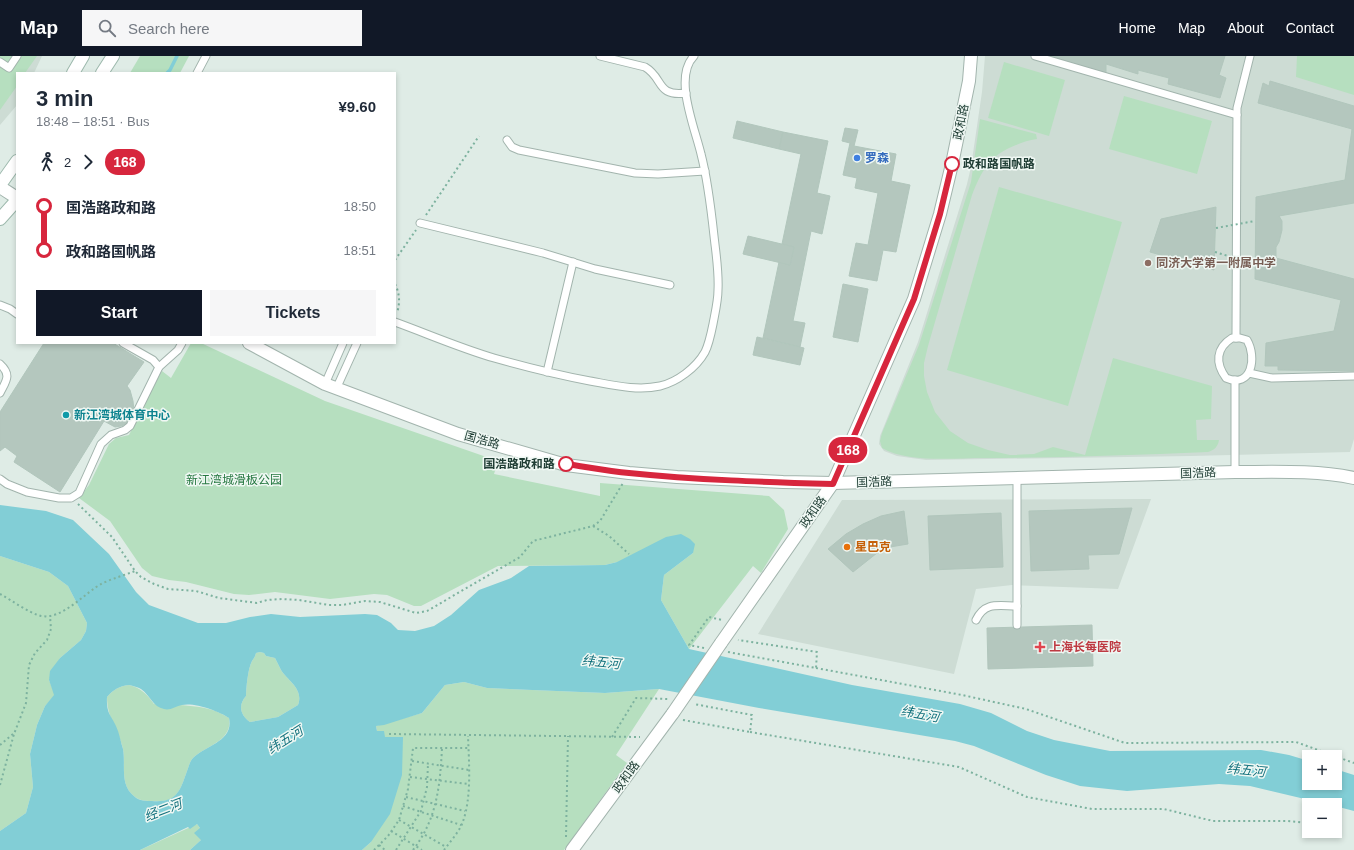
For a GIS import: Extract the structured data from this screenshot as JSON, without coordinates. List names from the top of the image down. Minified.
{"streets":{"street":["政和路","国浩路"]},"crossings":[["政和路","国浩路"]],"water":["纬五河","经二河"],"parks":["新江湾城滑板公园"],"places":{"other":["罗森","政和路国帆路","同济大学第一附属中学","新江湾城体育中心","国浩路政和路","星巴克"],"health":["上海长每医院"]},"lines":["bus line 168"],"page":{"header":"Map","search":"Search here","nav":["Home","Map","About","Contact"],"on_map":"168","heading":["3 min","18:48 – 18:51 · Bus","¥9.60"],"legs":["2","168"],"list":[{"name":"国浩路政和路","value":"18:50"},{"name":"政和路国帆路","value":"18:51"}],"buttons":["Start","Tickets"],"map_buttons":["+","−"]}}
